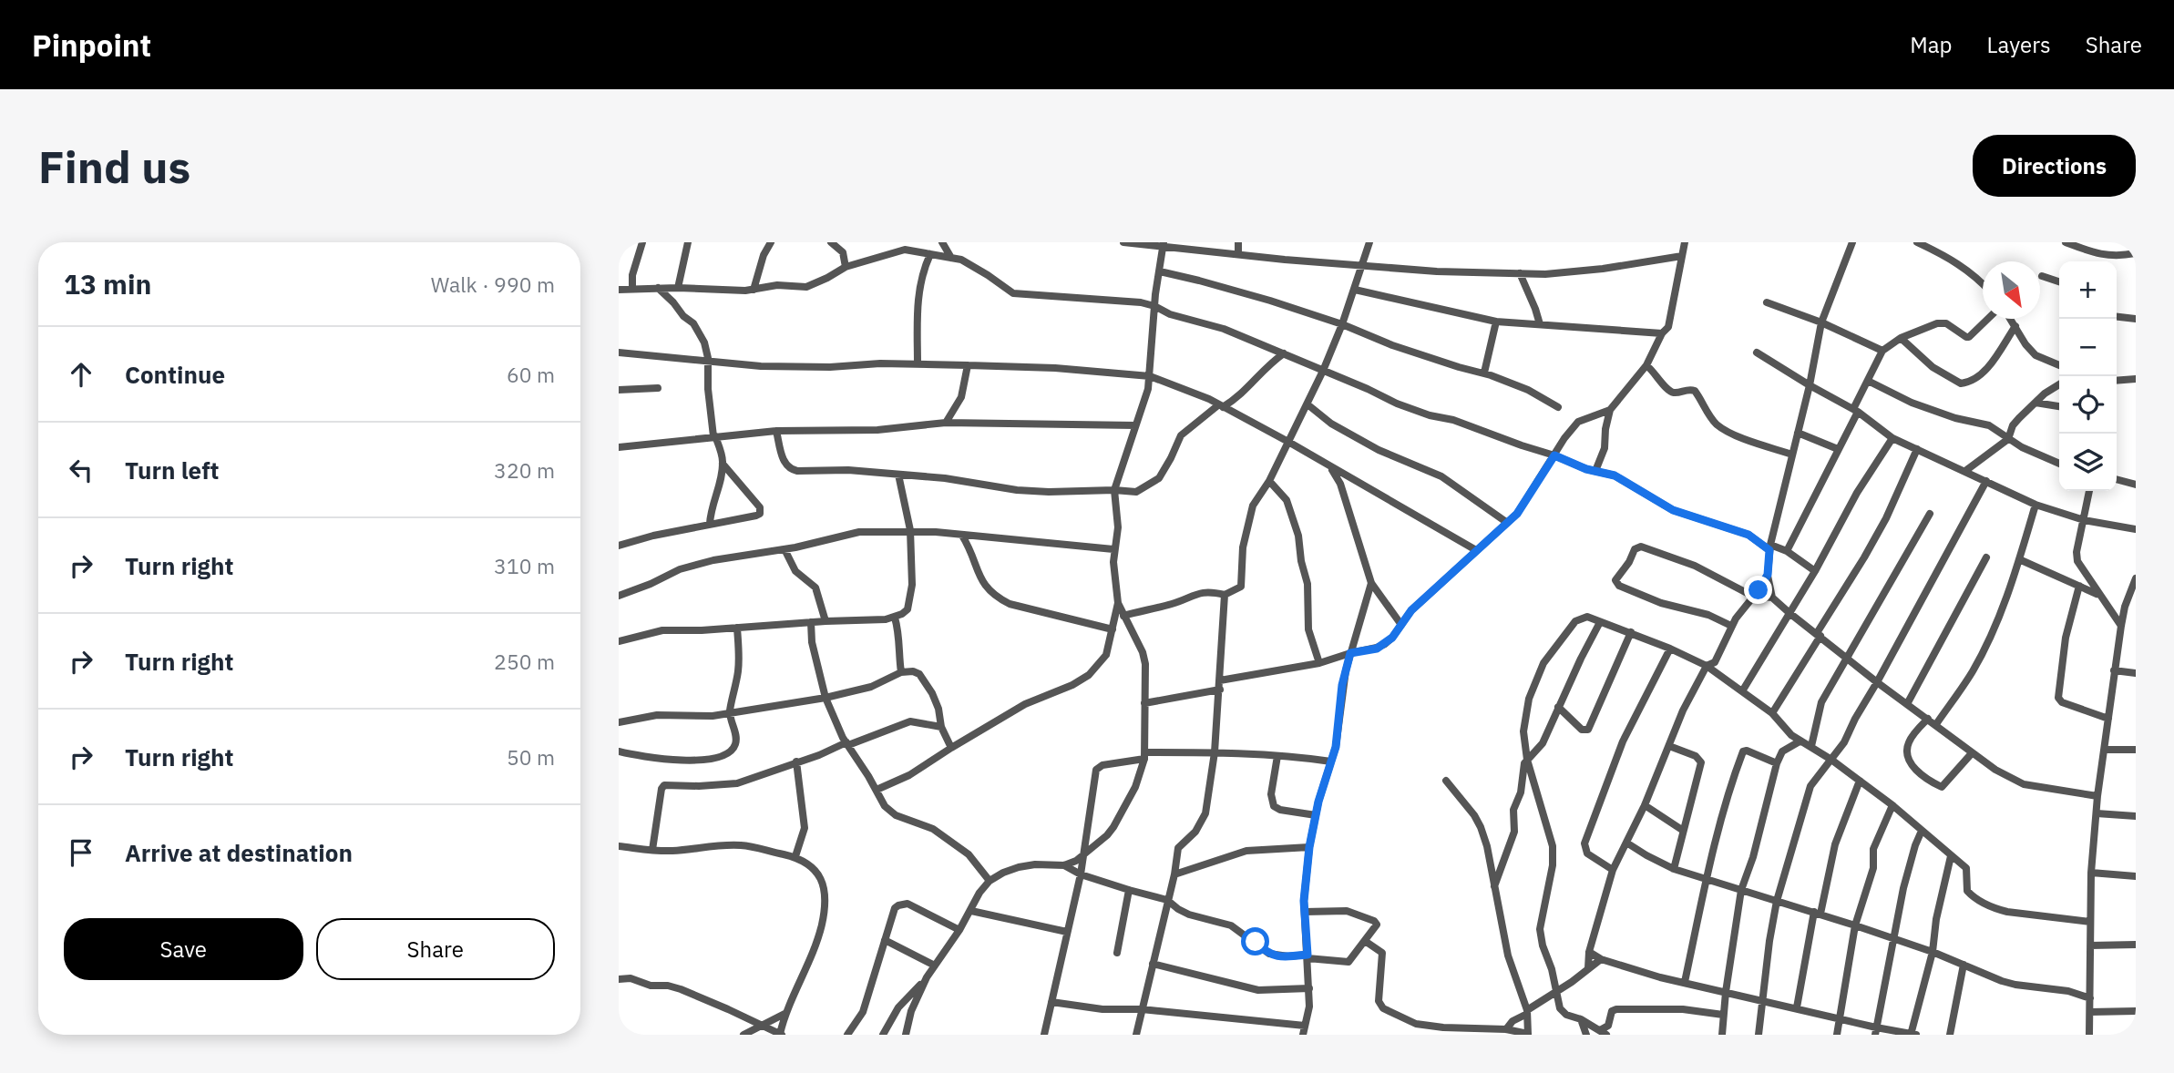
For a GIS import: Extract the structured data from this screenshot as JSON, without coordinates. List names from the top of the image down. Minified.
{"north":"bottom right","page":{"header":"Pinpoint","nav":["Map","Layers","Share"],"buttons":["Directions",["Save","Share"]],"title":"Find us","heading":["13 min","Walk · 990 m"],"map_buttons":["+","−"],"list":[["Continue","60 m"],["Turn left","320 m"],["Turn right","310 m"],["Turn right","250 m"],["Turn right","50 m"],"Arrive at destination"]}}
